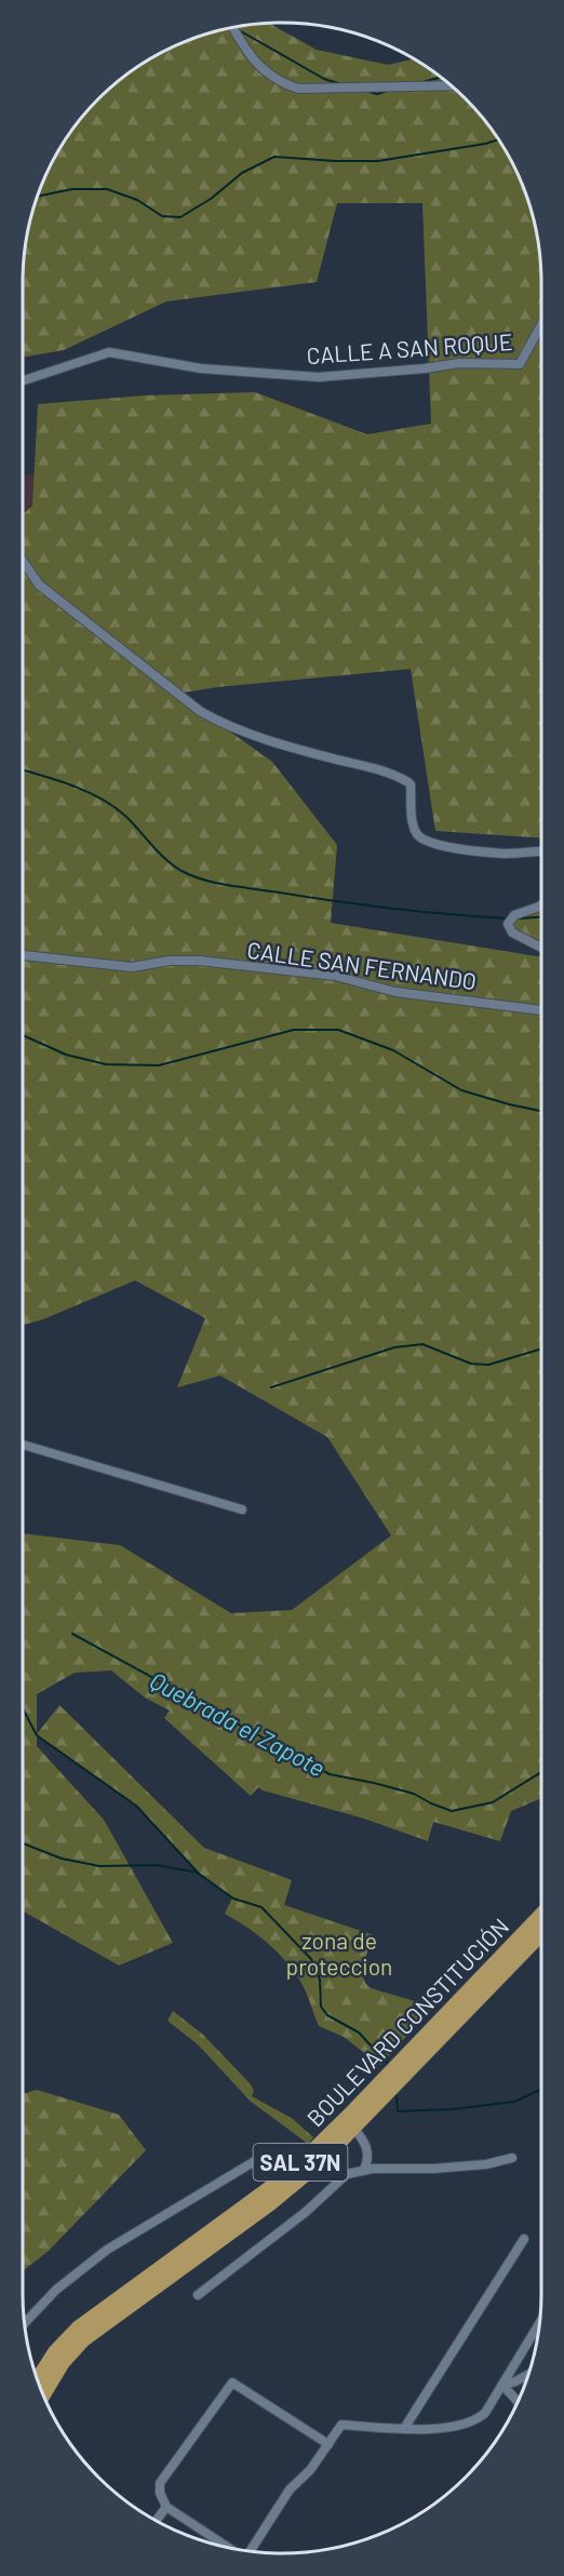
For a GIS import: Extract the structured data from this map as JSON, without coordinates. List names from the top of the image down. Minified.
{"streets":{"highway":["BOULEVARD CONSTITUCIÓN","SAL 37N"],"street":["CALLE A SAN ROQUE","CALLE SAN FERNANDO"]},"water":["Quebrada el Zapote"],"parks":["zona de proteccion"]}
